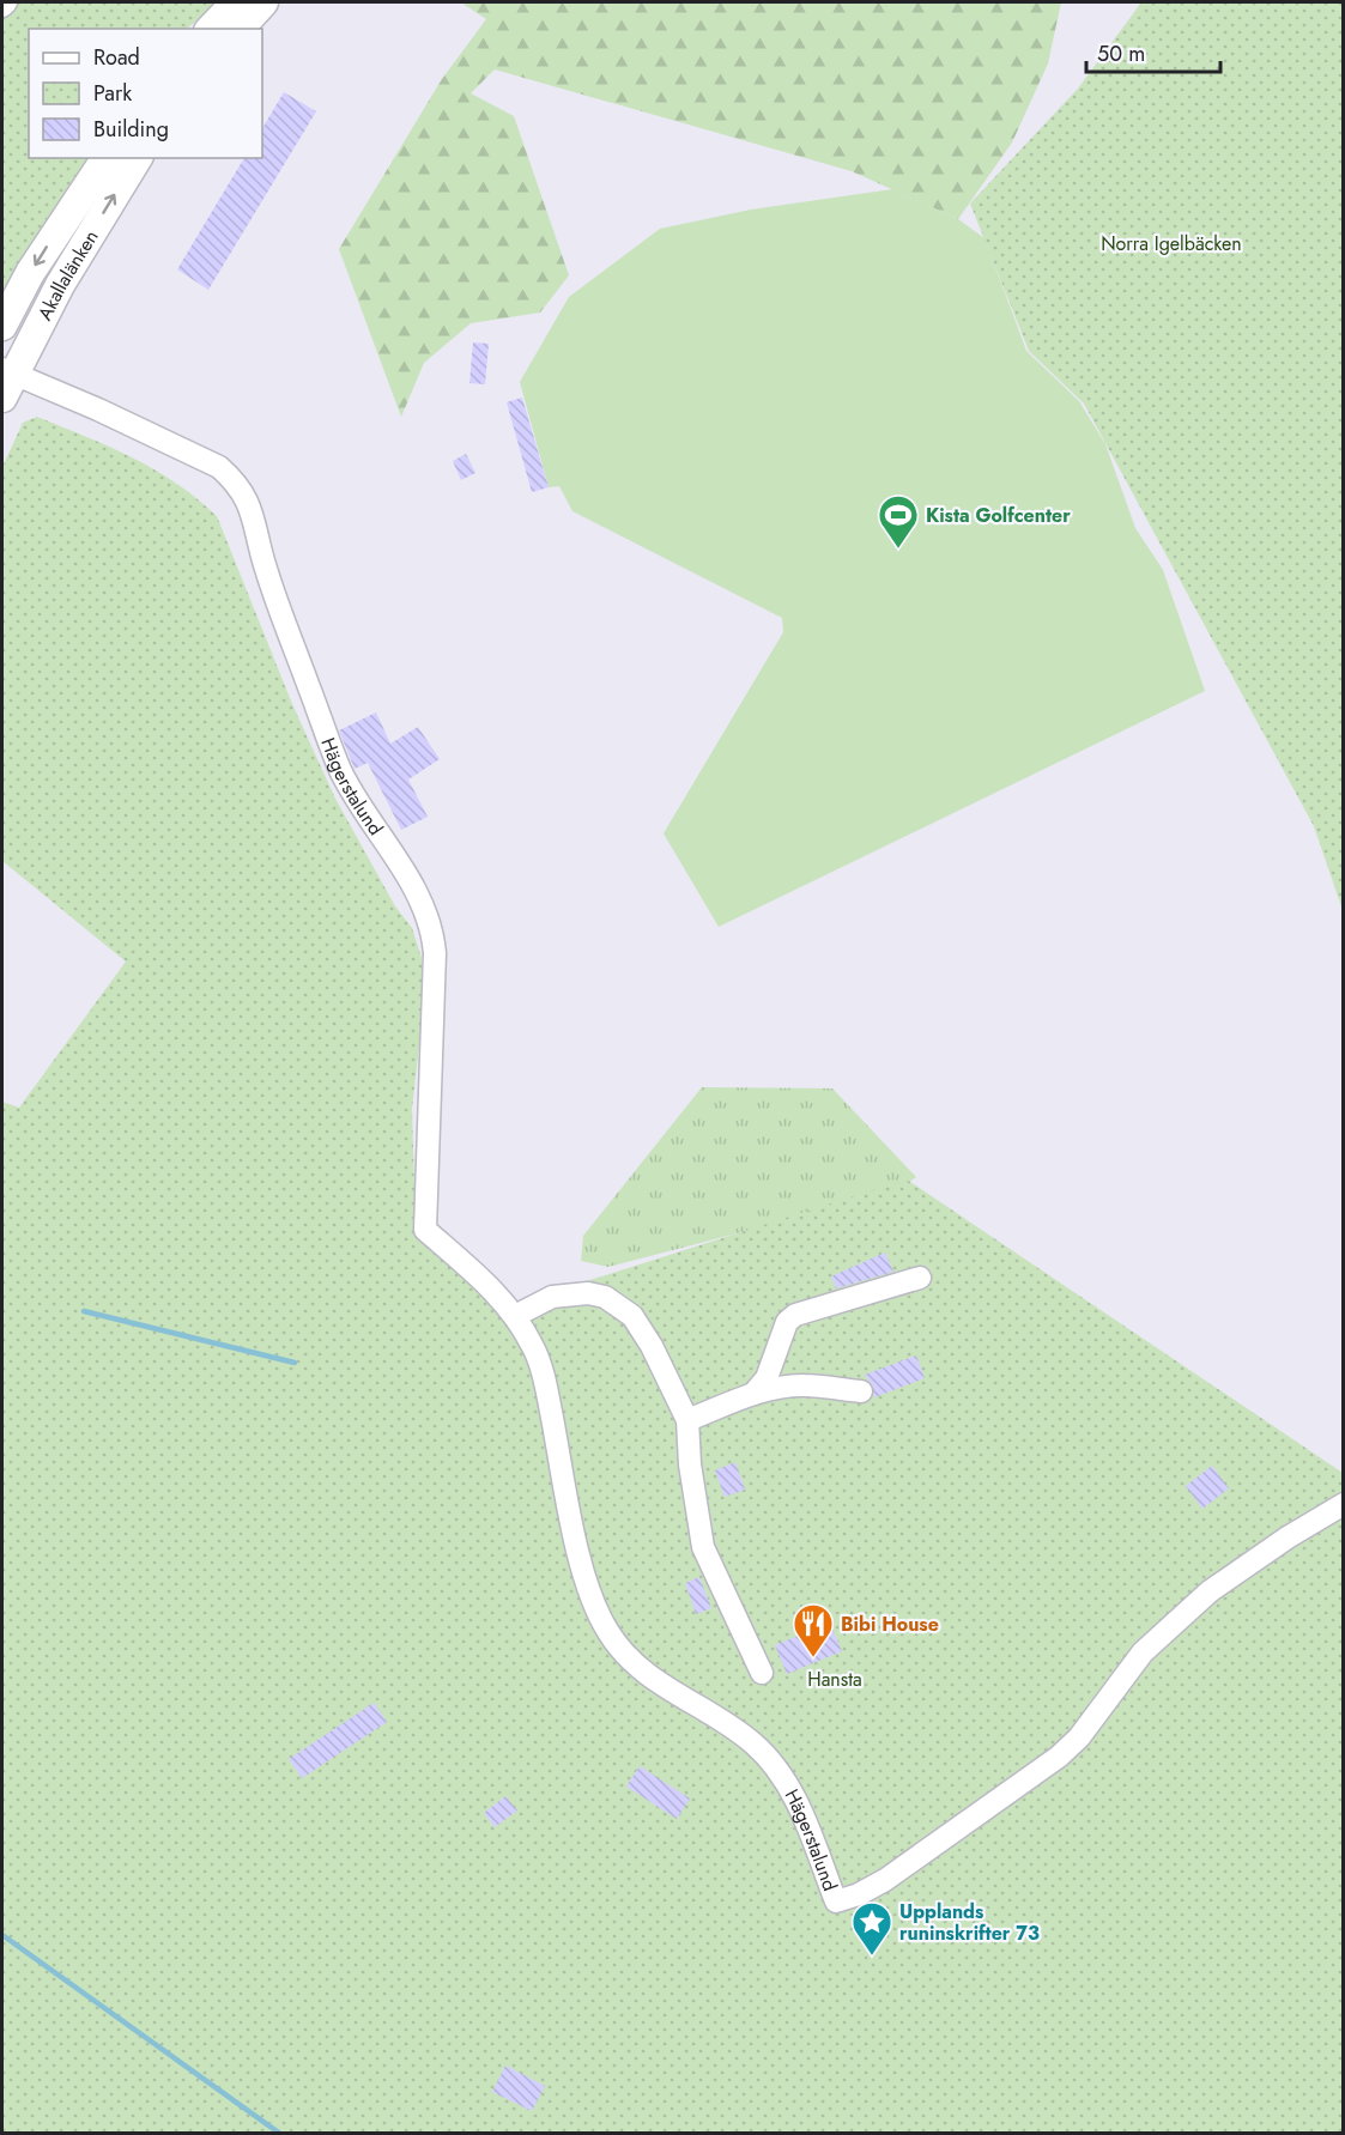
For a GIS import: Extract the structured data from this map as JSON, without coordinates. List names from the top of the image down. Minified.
{"streets":{"main road":["Akallalänken"],"street":["Hägerstalund"]},"crossings":[["Akallalänken","Hägerstalund"]],"parks":["Norra Igelbäcken","Hansta"],"places":{"sports":["Kista Golfcenter"],"restaurant":["Bibi House"],"place":["Upplands runinskrifter 73"]},"legend":["Road","Park","Building"],"scale_bar":"50 m"}
